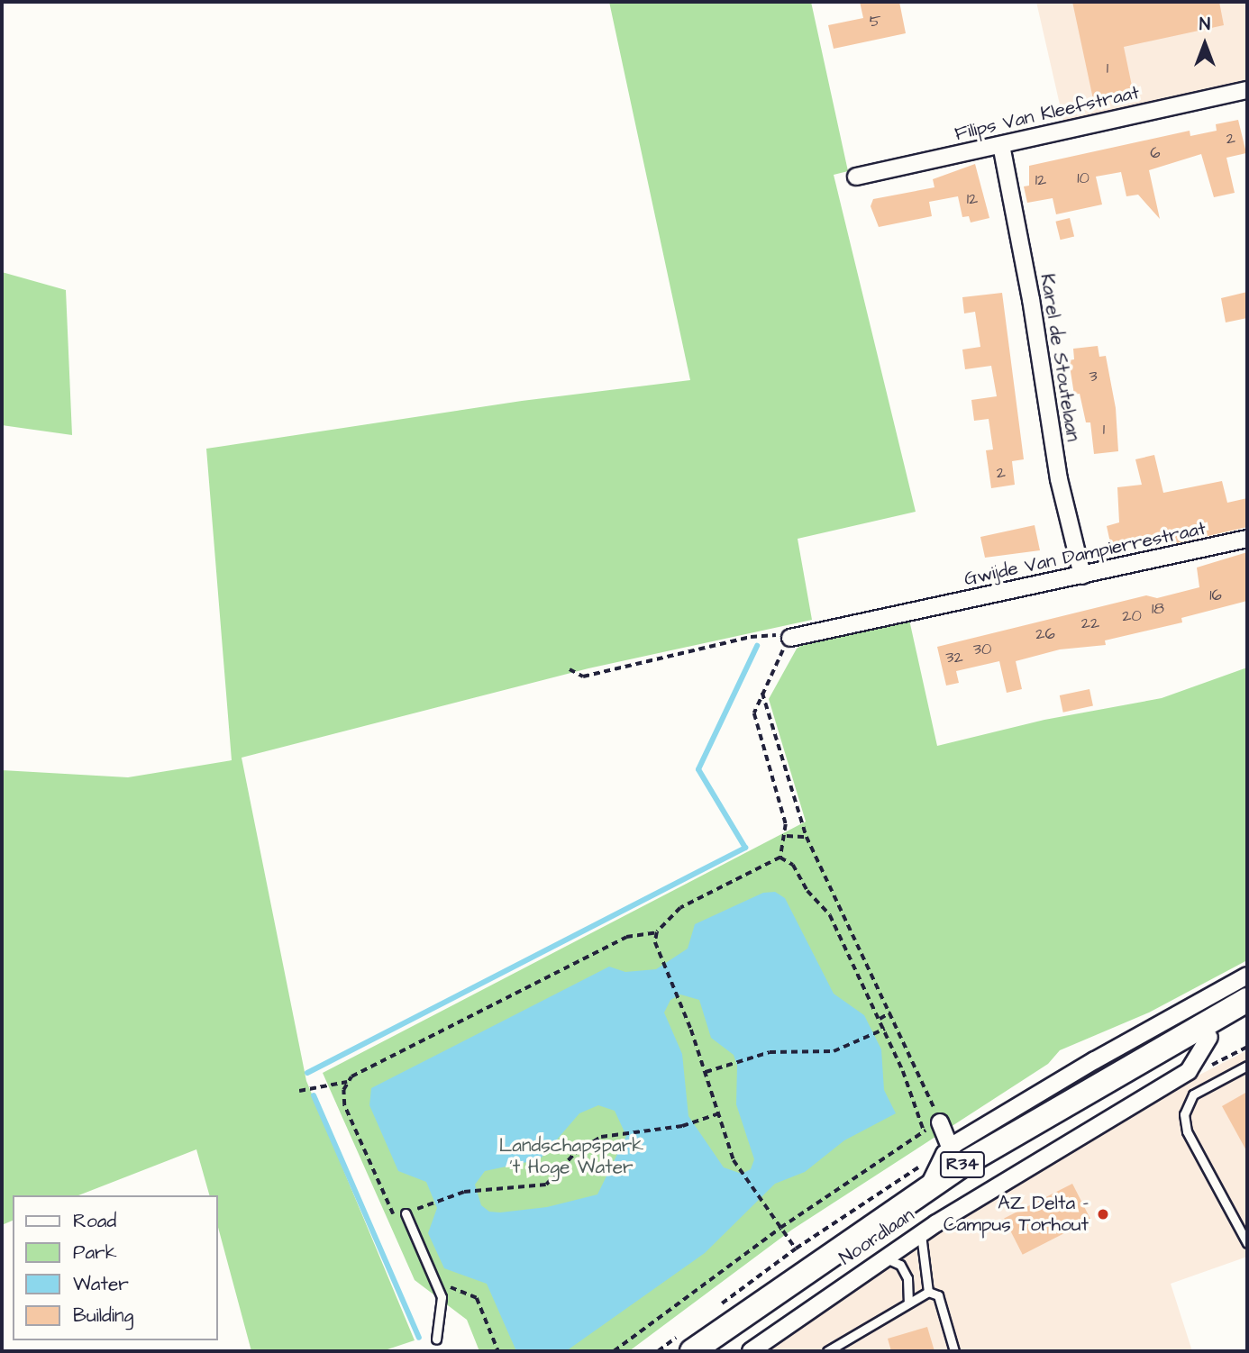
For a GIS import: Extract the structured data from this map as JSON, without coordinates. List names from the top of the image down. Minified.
{"streets":{"main road":["R34","Noordlaan"],"street":["Filips Van Kleefstraat","Karel de Stoutelaan","Gwijde Van Dampierrestraat"]},"crossings":[["Filips Van Kleefstraat","Karel de Stoutelaan"],["Karel de Stoutelaan","Gwijde Van Dampierrestraat"]],"parks":["Landschapspark 't Hoge Water"],"places":["AZ Delta - Campus Torhout"],"house_numbers":["5","1","2","6","10","12","12","3","1","2","16","18","20","22","26","30","32"],"legend":["Road","Park","Water","Building"],"north":"top"}
